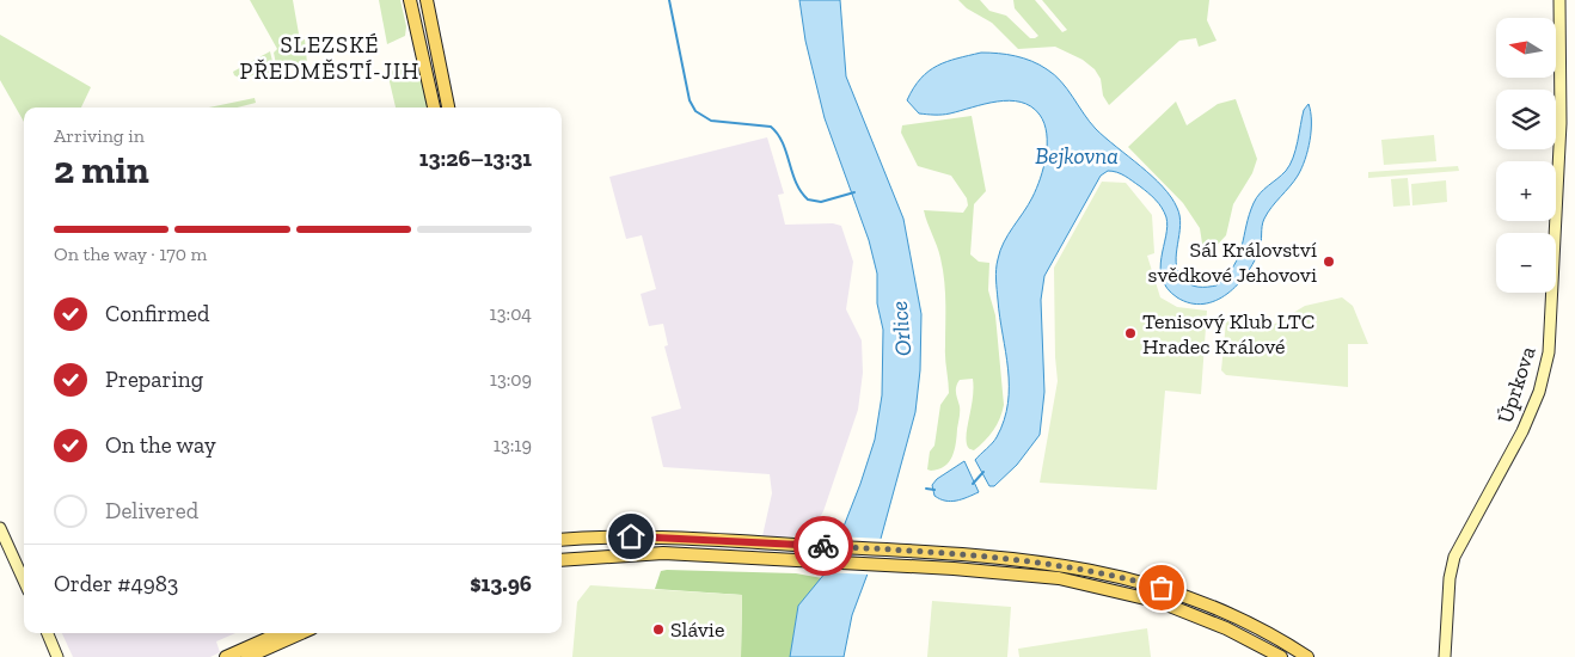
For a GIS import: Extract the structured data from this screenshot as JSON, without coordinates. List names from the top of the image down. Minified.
{"streets":{"street":["Úprkova"]},"districts":["SLEZSKÉ PŘEDMĚSTÍ-JIH"],"water":["Bejkovna","Orlice"],"places":["Sál Království svědkové Jehovovi","Tenisový Klub LTC Hradec Králové","Slávie"],"north":"left","page":{"map_buttons":["+","−"],"heading":["2 min","Arriving in","13:26–13:31"],"panel":["Order #4983","$13.96"],"bar":"On the way · 170 m","list":[["Confirmed","13:04"],["Preparing","13:09"],["On the way","13:19"],"Delivered"]}}
